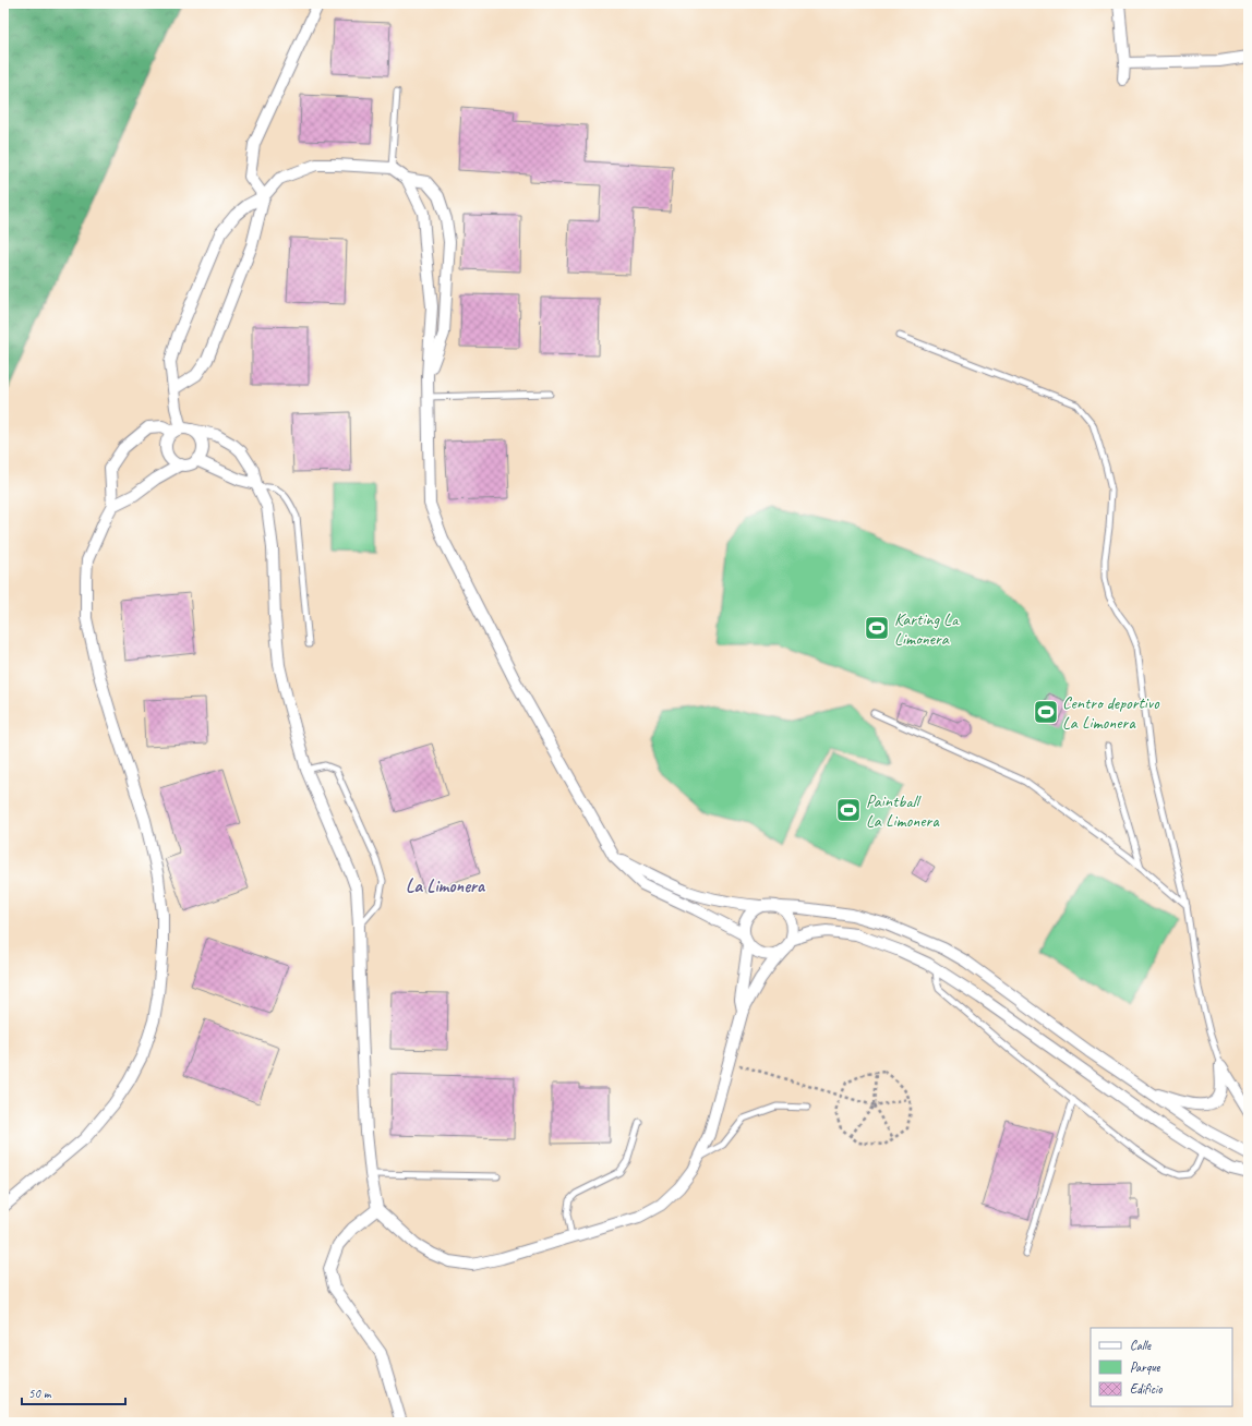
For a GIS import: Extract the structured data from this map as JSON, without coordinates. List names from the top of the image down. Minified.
{"districts":["La Limonera"],"places":{"sports":["Karting La Limonera","Centro deportivo La Limonera","Paintball La Limonera"]},"legend":["Calle","Parque","Edificio"],"scale_bar":"50 m"}
